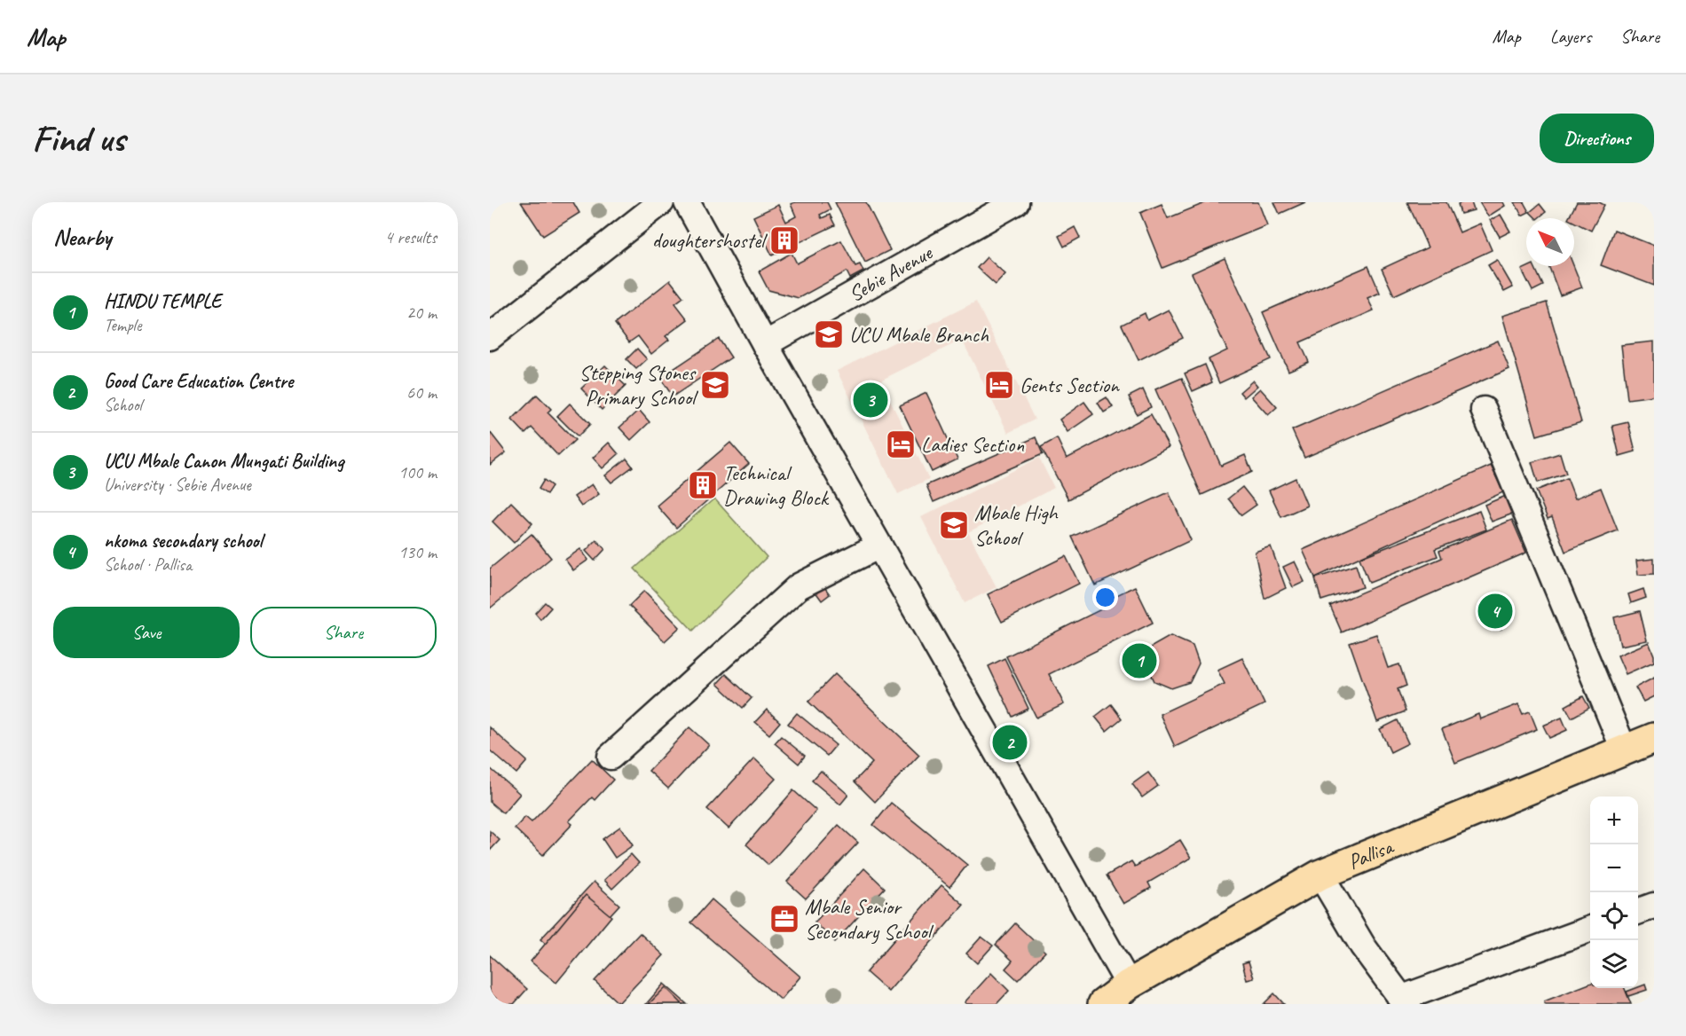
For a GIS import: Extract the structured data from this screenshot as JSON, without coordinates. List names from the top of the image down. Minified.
{"streets":{"main road":["Pallisa"],"street":["Sebie Avenue"]},"places":{"building":["doughtershostel","Technical Drawing Block"],"school or university":["UCU Mbale Branch","Stepping Stones Primary School","Mbale High School"],"hotel":["Gents Section","Ladies Section"],"office":["Mbale Senior Secondary School"]},"north":"top left","page":{"header":"Map","nav":["Map","Layers","Share"],"buttons":["Directions",["Save","Share"]],"title":"Find us","heading":["Nearby","4 results"],"list":[{"mark":"1","name":"HINDU TEMPLE","note":"Temple","value":"20 m"},{"mark":"2","name":"Good Care Education Centre","note":"School","value":"60 m"},{"mark":"3","name":"UCU Mbale Canon Mungati Building","note":"University · Sebie Avenue","value":"100 m"},{"mark":"4","name":"nkoma secondary school","note":"School · Pallisa","value":"130 m"}],"pins":["3","4","1","2"],"map_buttons":["+","−"]}}
